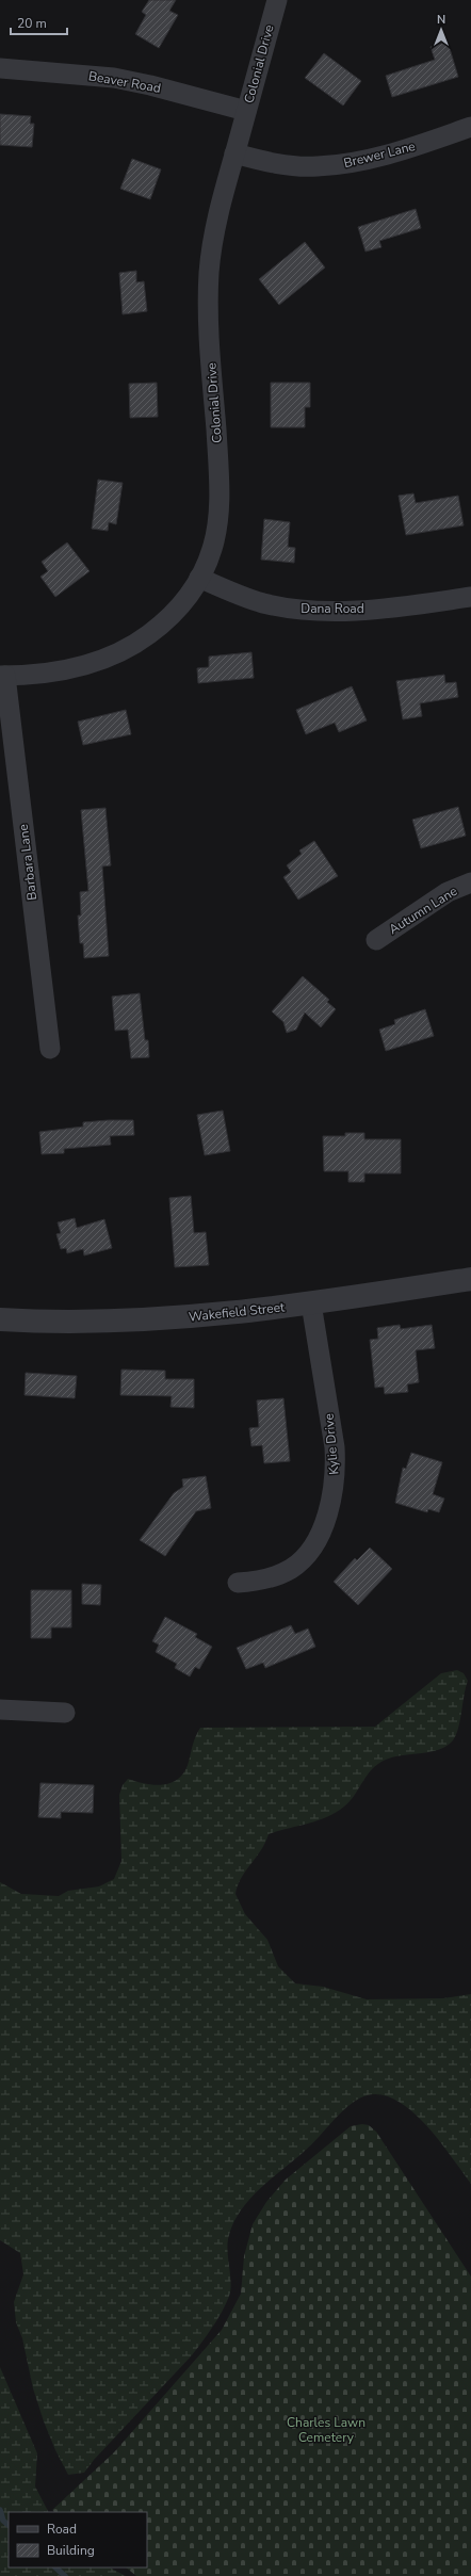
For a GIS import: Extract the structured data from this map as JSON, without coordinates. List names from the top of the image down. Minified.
{"streets":{"street":["Colonial Drive","Beaver Road","Brewer Lane","Dana Road","Barbara Lane","Autumn Lane","Wakefield Street","Kylie Drive"]},"crossings":[["Colonial Drive","Beaver Road"],["Colonial Drive","Brewer Lane"],["Colonial Drive","Dana Road"],["Colonial Drive","Barbara Lane"],["Wakefield Street","Kylie Drive"]],"parks":["Charles Lawn Cemetery"],"legend":["Road","Building"],"scale_bar":"20 m","north":"top"}
